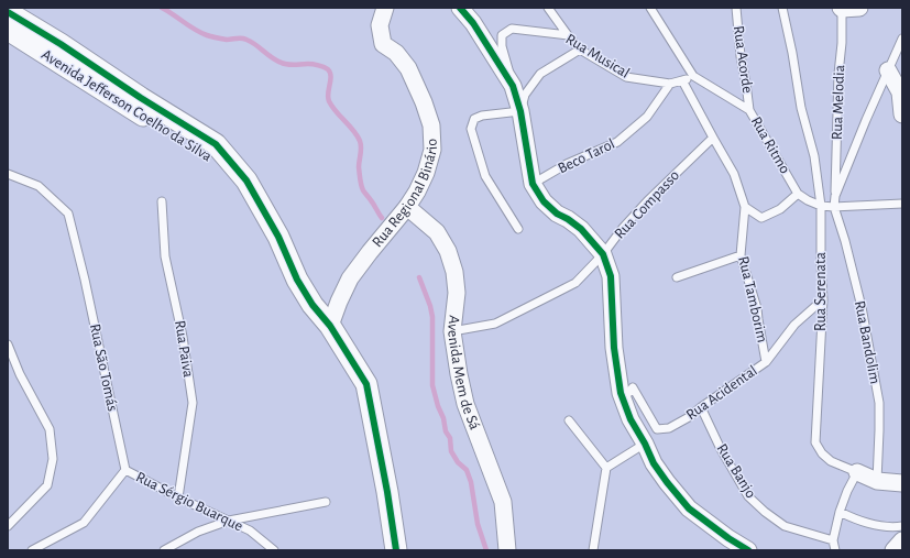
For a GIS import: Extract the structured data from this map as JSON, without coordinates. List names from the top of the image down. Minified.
{"streets":{"street":["Avenida Jefferson Coelho da Silva","Rua Regional Binário","Avenida Mem de Sá"],"lane":["Rua Musical","Rua Acorde","Rua Melodia","Rua Ritmo","Beco Tarol","Rua Compasso","Rua Serenata","Rua Tamborim","Rua Bandolim","Rua Paiva","Rua São Tomás","Rua Acidental","Rua Banjo","Rua Sérgio Buarque"]},"crossings":[["Rua Musical","Rua Ritmo"],["Rua Musical","Beco Tarol"],["Rua Acorde","Rua Ritmo"],["Avenida Jefferson Coelho da Silva","Rua Regional Binário"],["Rua Regional Binário","Avenida Mem de Sá"],["Rua Compasso","Rua Tamborim"],["Rua Compasso","Avenida Mem de Sá"],["Rua Serenata","Rua Acidental"],["Rua Tamborim","Rua Acidental"],["Rua Paiva","Rua Sérgio Buarque"],["Rua São Tomás","Rua Sérgio Buarque"],["Rua Acidental","Rua Banjo"]]}
